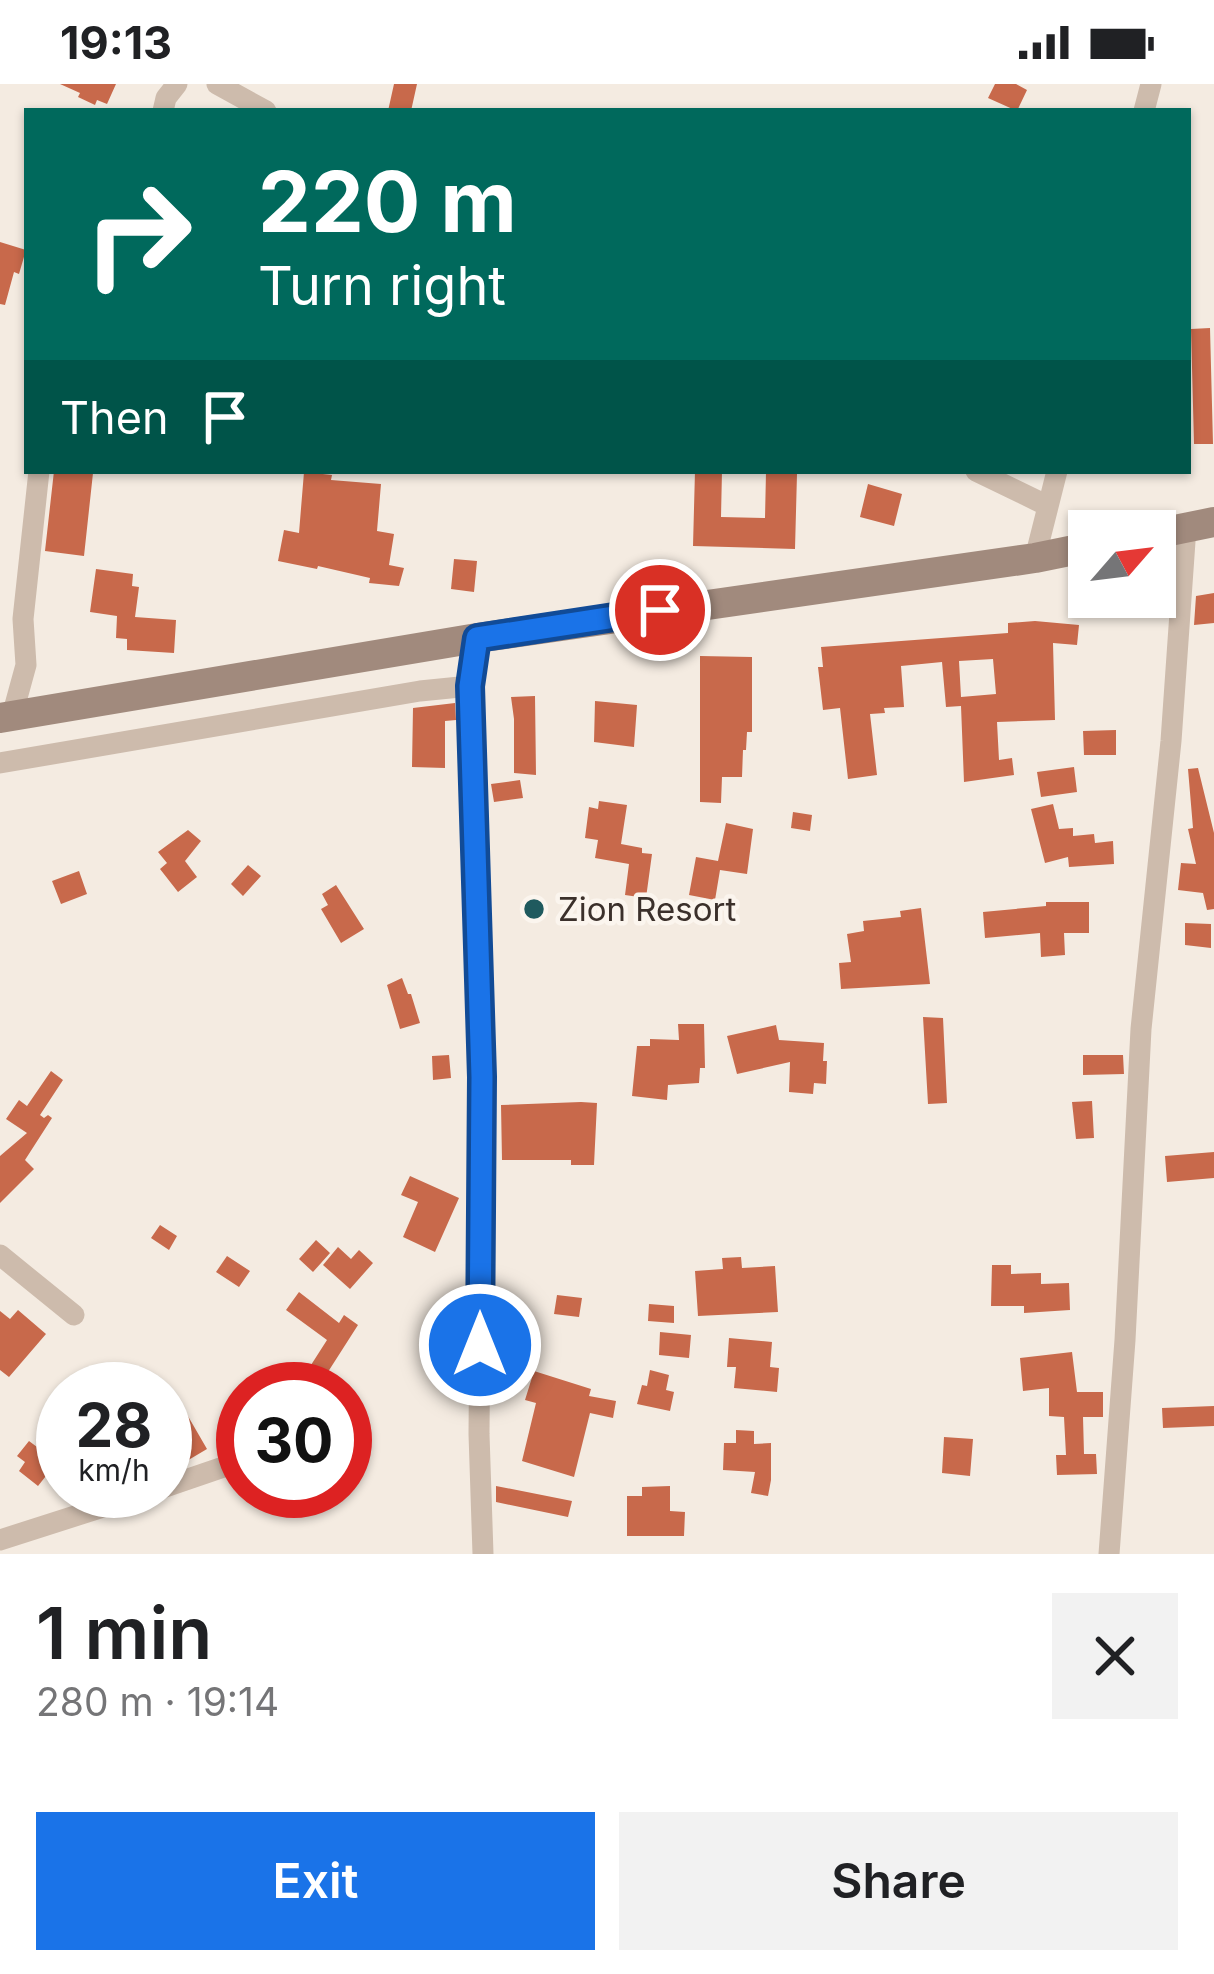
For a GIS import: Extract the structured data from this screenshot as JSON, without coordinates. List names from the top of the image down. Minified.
{"places":["Zion Resort"],"north":"top right","page":{"status":"19:13","turn":["220 m","Turn right"],"then":"Then","speed":"28 km/h","limit":"30","heading":["1 min","280 m · 19:14"],"buttons":["Exit","Share"]}}
